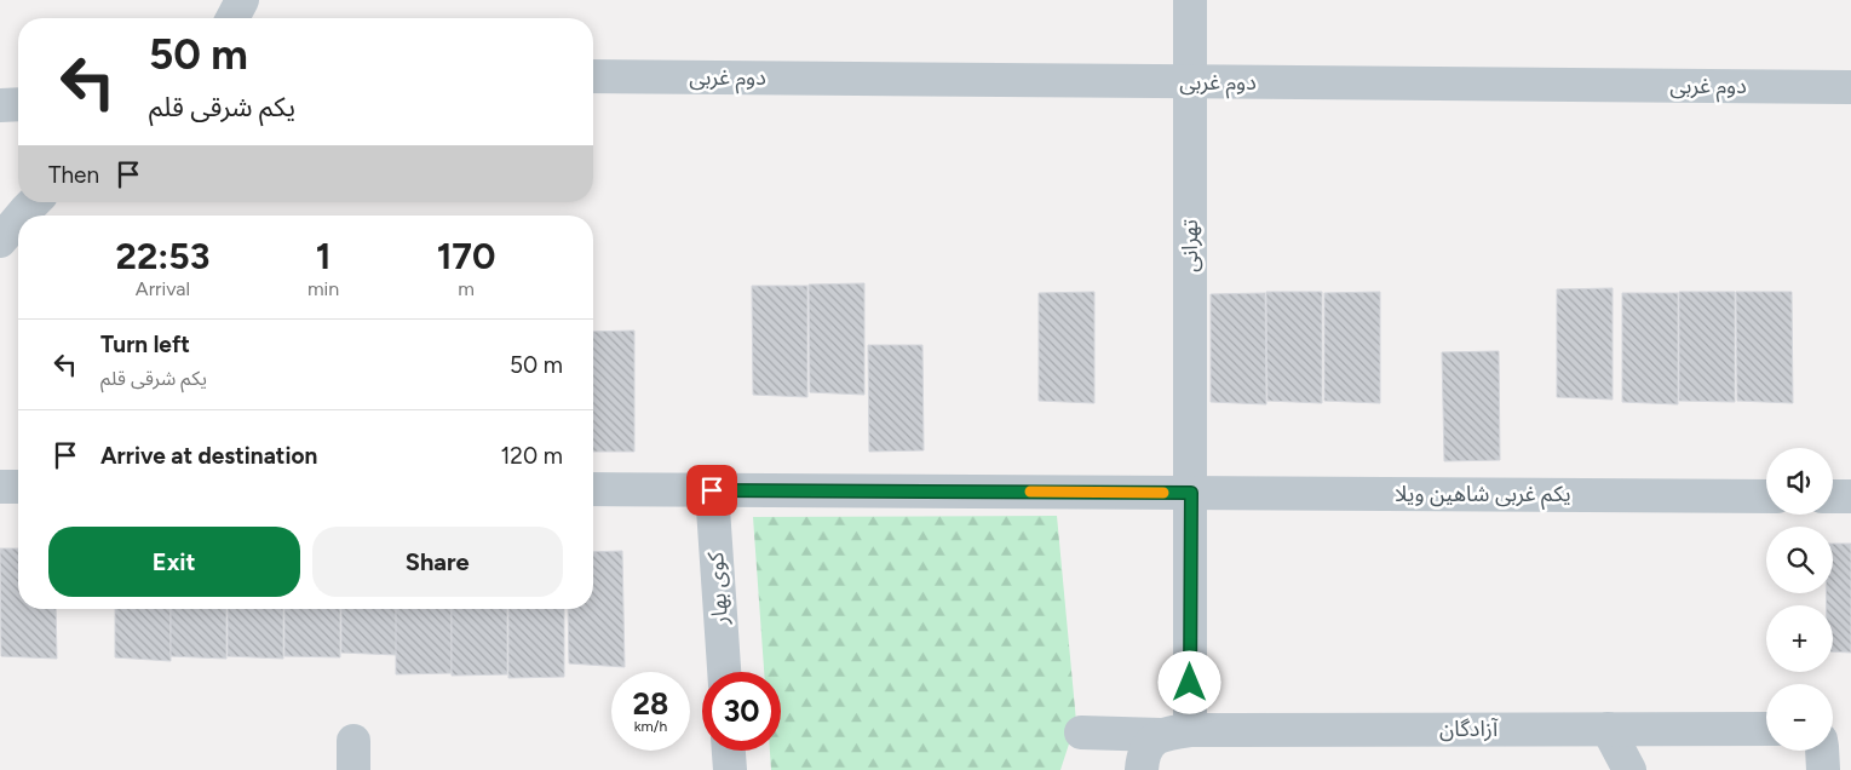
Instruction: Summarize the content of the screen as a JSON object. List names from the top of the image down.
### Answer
{
  "streets": {
    "street": [
      "دوم غربی",
      "تهرانی",
      "یکم غربی شاهین ویلا",
      "کوی بهار",
      "آزادگان"
    ]
  },
  "crossings": [
    ["دوم غربی", "تهرانی"],
    ["تهرانی", "یکم غربی شاهین ویلا"],
    ["تهرانی", "آزادگان"],
    ["یکم غربی شاهین ویلا", "کوی بهار"]
  ],
  "page": {
    "turn": ["50 m", "یکم شرقی قلم"],
    "then": "Then",
    "eta": [
      "22:53",
      "Arrival",
      "1",
      "min",
      "170",
      "m"
    ],
    "list": [
      {
        "name": "Turn left",
        "note": "یکم شرقی قلم",
        "value": "50 m"
      },
      {
        "name": "Arrive at destination",
        "value": "120 m"
      }
    ],
    "map_buttons": ["+", "−"],
    "buttons": ["Exit", "Share"],
    "speed": "28 km/h",
    "limit": "30"
  }
}
